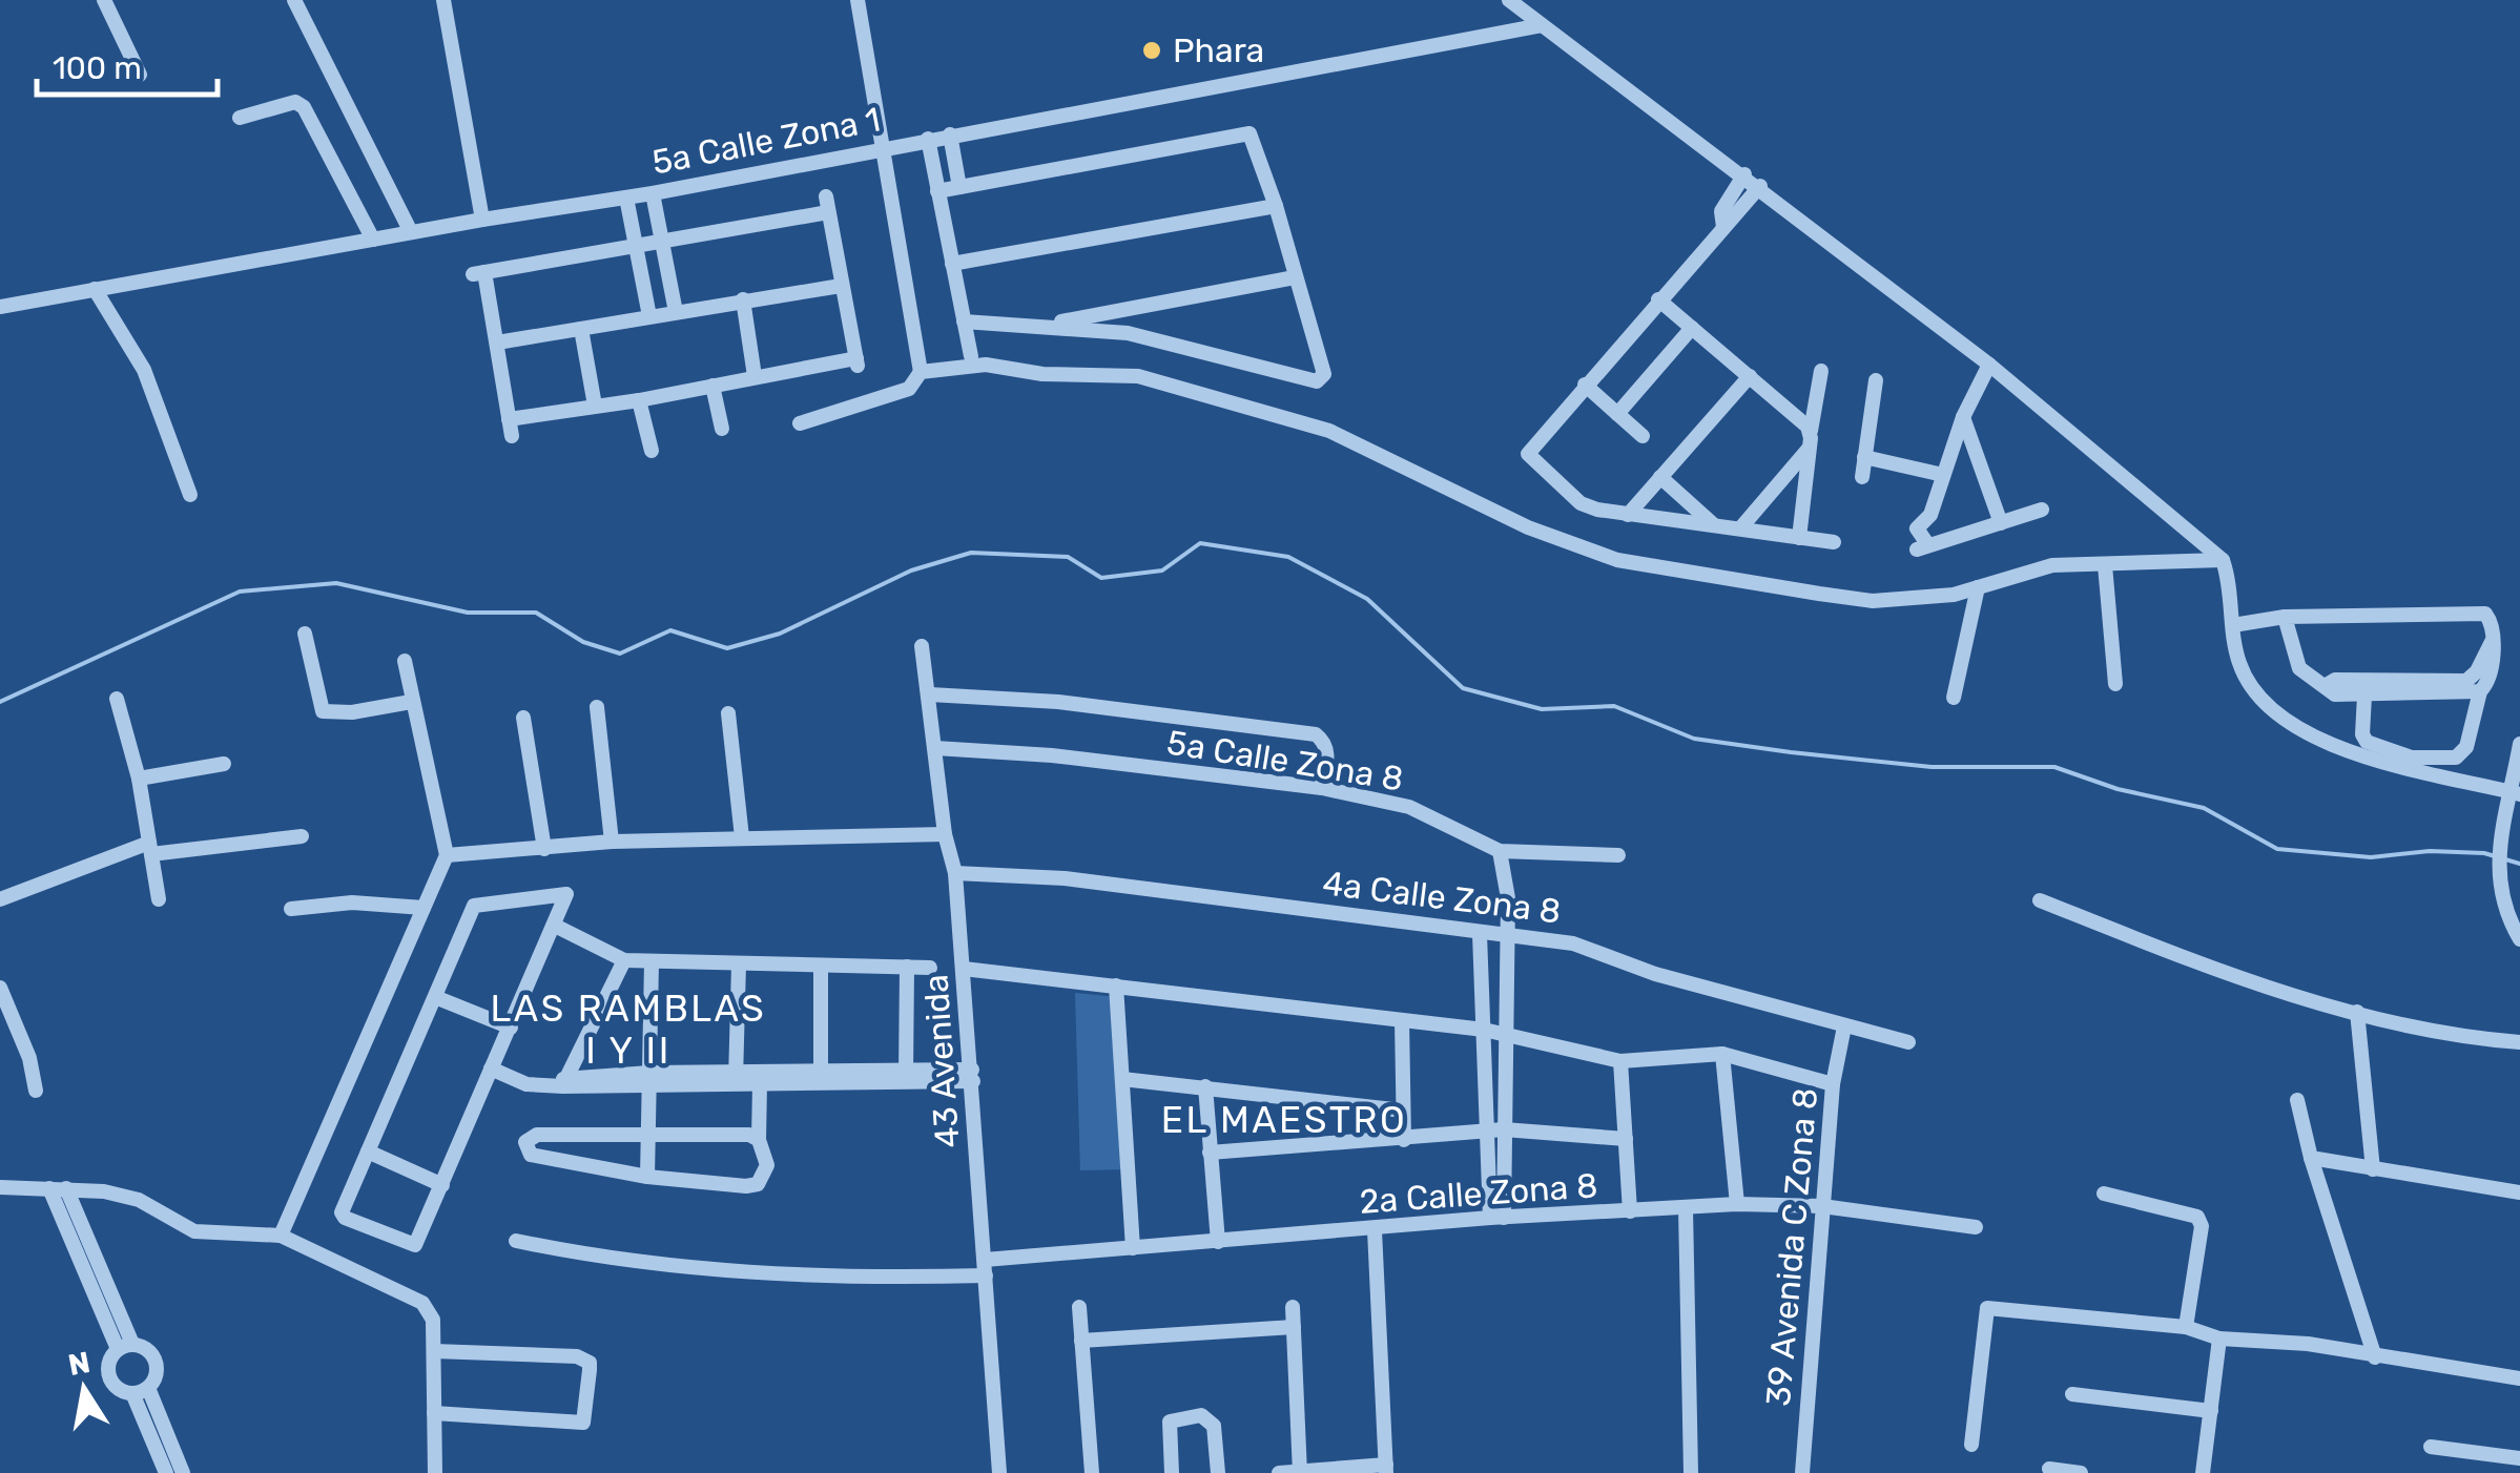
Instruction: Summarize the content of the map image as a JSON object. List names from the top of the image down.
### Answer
{
  "streets": {
    "street": [
      "5a Calle Zona 1",
      "5a Calle Zona 8",
      "4a Calle Zona 8",
      "43 Avenida",
      "2a Calle Zona 8",
      "39 Avenida C Zona 8"
    ]
  },
  "crossings": [
    ["5a Calle Zona 8", "43 Avenida"],
    ["4a Calle Zona 8", "43 Avenida"],
    ["4a Calle Zona 8", "39 Avenida C Zona 8"],
    ["43 Avenida", "2a Calle Zona 8"],
    ["2a Calle Zona 8", "39 Avenida C Zona 8"]
  ],
  "districts": ["LAS RAMBLAS I Y II", "EL MAESTRO"],
  "places": ["Phara"],
  "scale_bar": "100 m",
  "north": "top"
}
